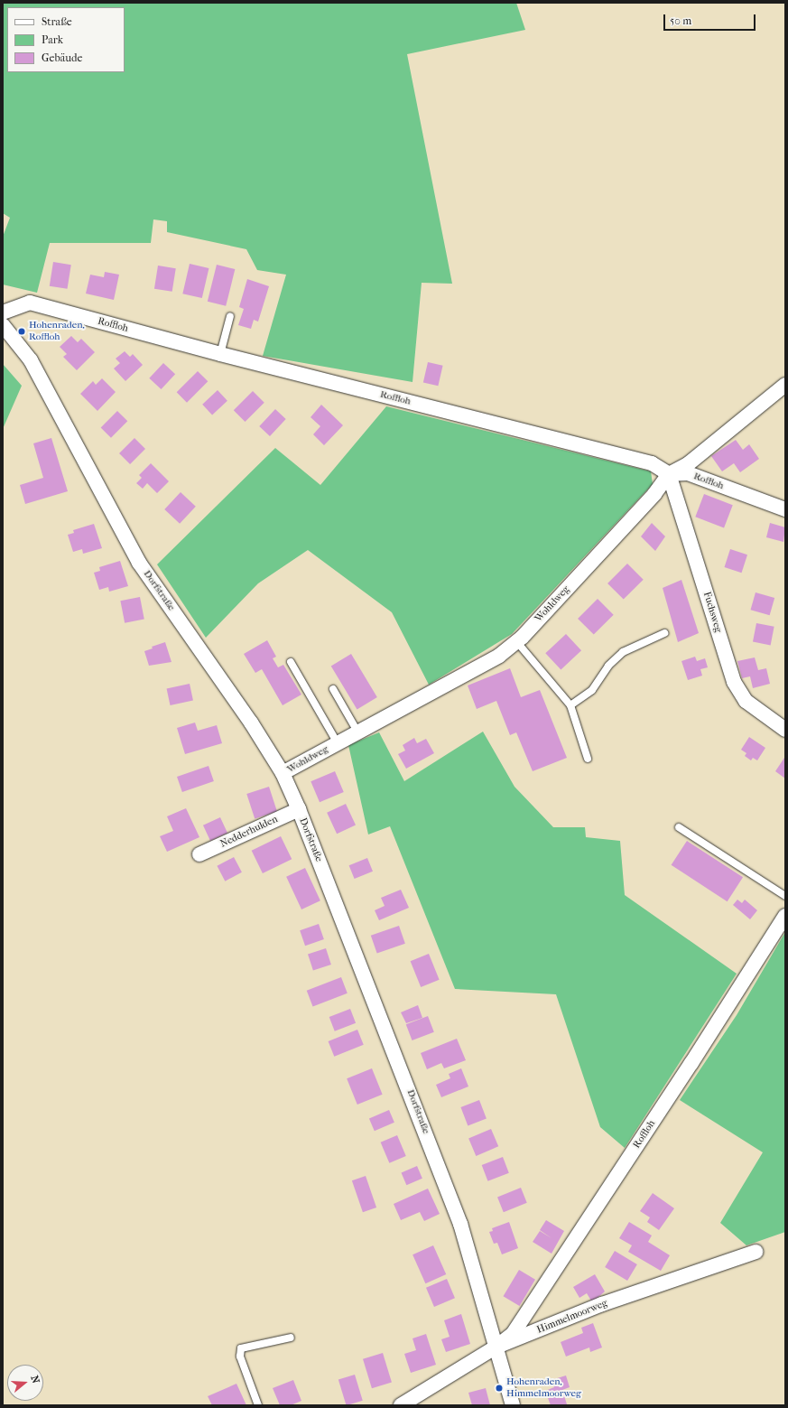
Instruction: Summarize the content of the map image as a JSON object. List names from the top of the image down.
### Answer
{
  "streets": {
    "street": [
      "Roffloh",
      "Dorfstraße",
      "Wohldweg",
      "Fuchsweg",
      "Nedderhulden",
      "Himmelmoorweg"
    ]
  },
  "crossings": [
    ["Roffloh", "Dorfstraße"],
    ["Roffloh", "Wohldweg"],
    ["Roffloh", "Fuchsweg"],
    ["Roffloh", "Himmelmoorweg"],
    ["Dorfstraße", "Wohldweg"],
    ["Dorfstraße", "Nedderhulden"],
    ["Dorfstraße", "Himmelmoorweg"],
    ["Wohldweg", "Fuchsweg"]
  ],
  "places": ["Hohenraden, Roffloh", "Hohenraden, Himmelmoorweg"],
  "legend": ["Straße", "Park", "Gebäude"],
  "scale_bar": "50 m",
  "north": "right"
}
